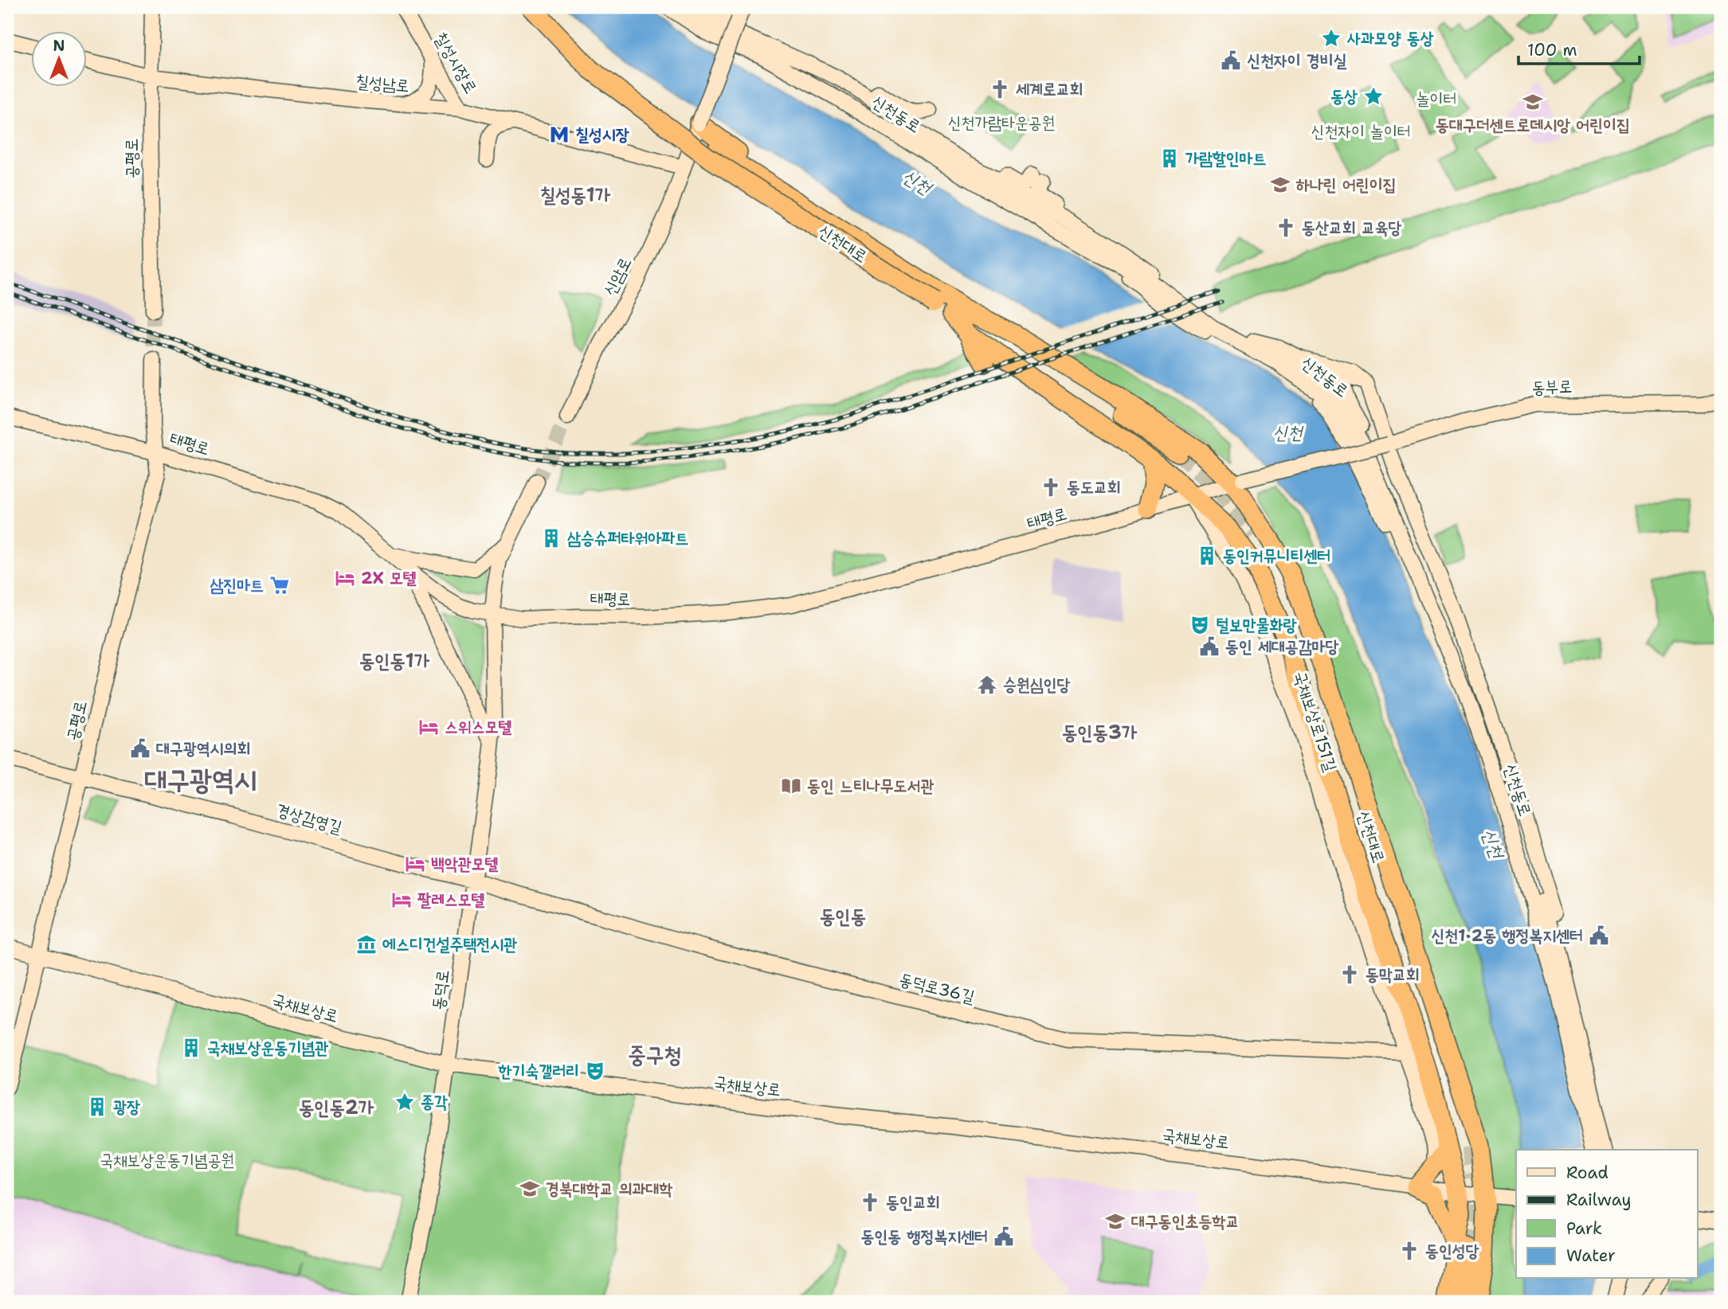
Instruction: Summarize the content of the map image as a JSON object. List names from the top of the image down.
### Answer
{
  "streets": {
    "highway": ["신천대로"],
    "main road": [
      "칠성시장로",
      "칠성남로",
      "신천동로",
      "공평로",
      "신암로",
      "동부로",
      "태평로",
      "국채보상로151길",
      "경상감영길",
      "동덕로36길",
      "동덕로",
      "국채보상로"
    ]
  },
  "crossings": [
    ["칠성시장로", "칠성남로"],
    ["칠성남로", "공평로"],
    ["칠성남로", "신암로"],
    ["신천동로", "동부로"],
    ["공평로", "태평로"],
    ["공평로", "경상감영길"],
    ["공평로", "국채보상로"],
    ["동부로", "태평로"],
    ["태평로", "국채보상로151길"],
    ["태평로", "동덕로"],
    ["국채보상로151길", "동덕로36길"],
    ["경상감영길", "동덕로36길"],
    ["경상감영길", "동덕로"],
    ["동덕로36길", "동덕로"],
    ["동덕로", "국채보상로"]
  ],
  "districts": [
    "칠성동1가",
    "동인동1가",
    "동인동3가",
    "대구광역시",
    "동인동",
    "중구청",
    "동인동2가"
  ],
  "water": ["신천"],
  "parks": [
    "놀이터",
    "신천가람타운공원",
    "신천자이 놀이터",
    "국채보상운동기념공원"
  ],
  "places": {
    "place": ["사과모양 동상", "동상", "종각"],
    "public building": [
      "신천자이 경비실",
      "동인 세대공감마당",
      "대구광역시의회",
      "신천1·2동 행정복지센터",
      "동인동 행정복지센터"
    ],
    "church": [
      "세계로교회",
      "동산교회 교육당",
      "동도교회",
      "동막교회",
      "동인교회",
      "동인성당"
    ],
    "school or university": [
      "동대구더센트로데시앙 어린이집",
      "하나린 어린이집",
      "경북대학교 의과대학",
      "대구동인초등학교"
    ],
    "metro station": ["칠성시장"],
    "building": [
      "가람할인마트",
      "삼승슈퍼타워아파트",
      "동인커뮤니티센터",
      "국채보상운동기념관",
      "광장"
    ],
    "hotel": [
      "2X 모텔",
      "스위스모텔",
      "백악관모텔",
      "팔레스모텔"
    ],
    "supermarket": ["삼진마트"],
    "theatre": ["털보만물화랑", "한기숙갤러리"],
    "temple": ["승원심인당"],
    "library": ["동인 느티나무도서관"],
    "museum": ["에스디건설주택전시관"]
  },
  "legend": [
    "Road",
    "Railway",
    "Park",
    "Water"
  ],
  "scale_bar": "100 m",
  "north": "top"
}
